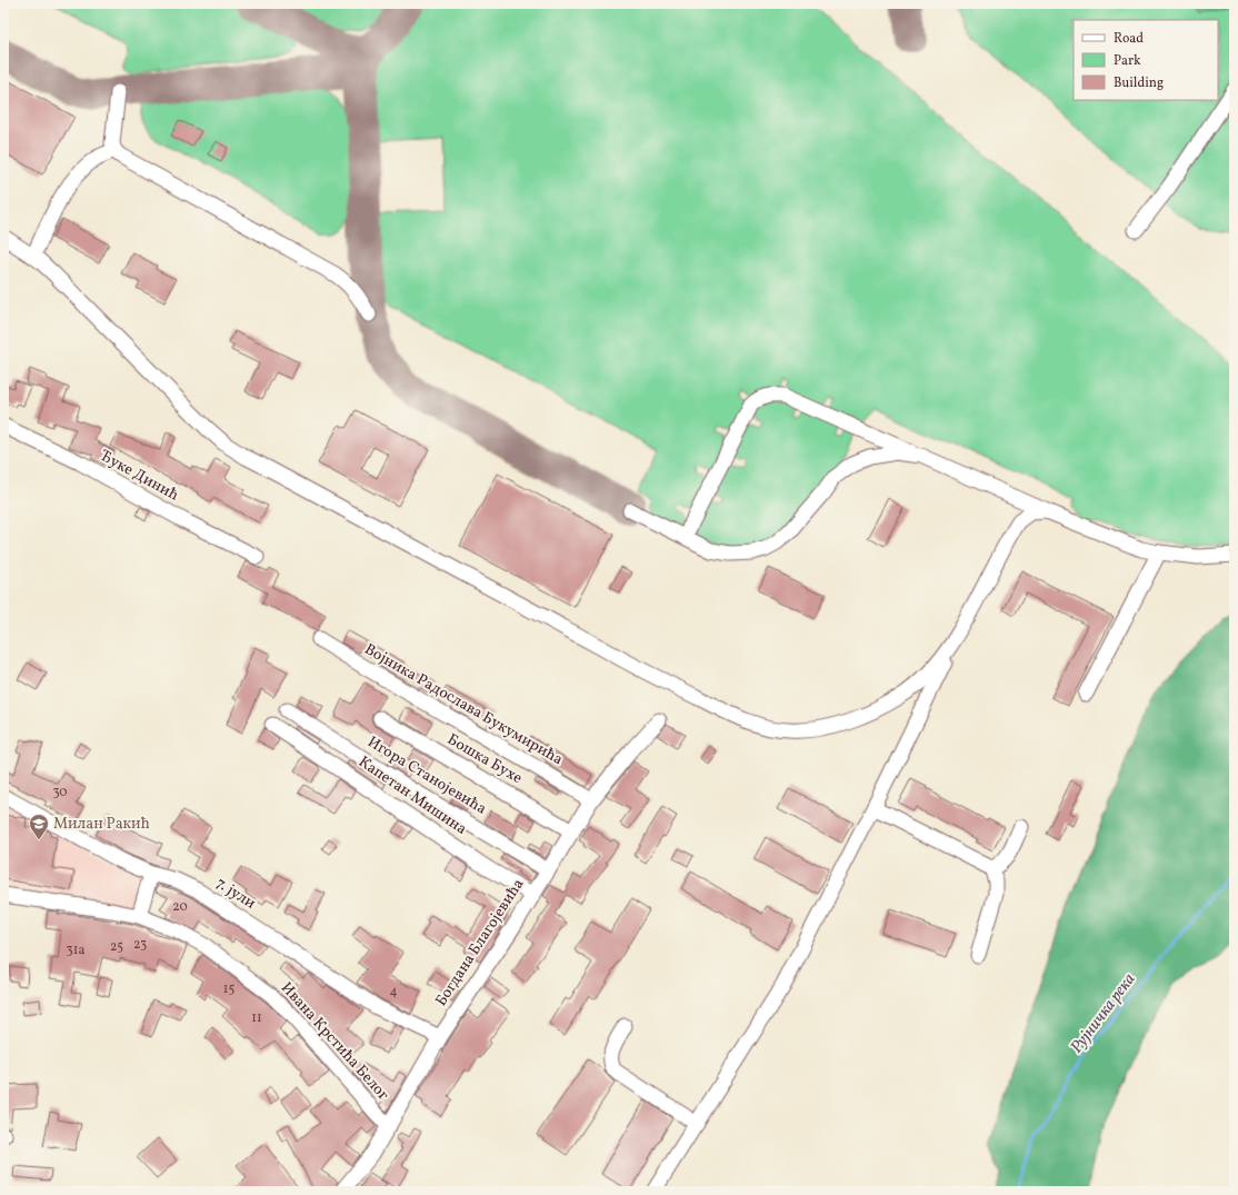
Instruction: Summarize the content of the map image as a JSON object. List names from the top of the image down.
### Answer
{
  "streets": {
    "street": [
      "Ђуке Динић",
      "Војника Радослава Букумирића",
      "Бошка Бухе",
      "Игора Станојевића",
      "Капетан Мишина",
      "7. јули",
      "Богдана Благојевића",
      "Ивана Крстића Белог"
    ]
  },
  "crossings": [
    ["Војника Радослава Букумирића", "Богдана Благојевића"],
    ["Бошка Бухе", "Богдана Благојевића"],
    ["Игора Станојевића", "Богдана Благојевића"],
    ["Капетан Мишина", "Богдана Благојевића"],
    ["7. јули", "Богдана Благојевића"],
    ["Богдана Благојевића", "Ивана Крстића Белог"]
  ],
  "water": ["Рујничка река"],
  "places": {
    "school or university": ["Милан Ракић"]
  },
  "house_numbers": [
    "30",
    "20",
    "23",
    "25",
    "31a",
    "15",
    "4",
    "11"
  ],
  "legend": ["Road", "Park", "Building"]
}
